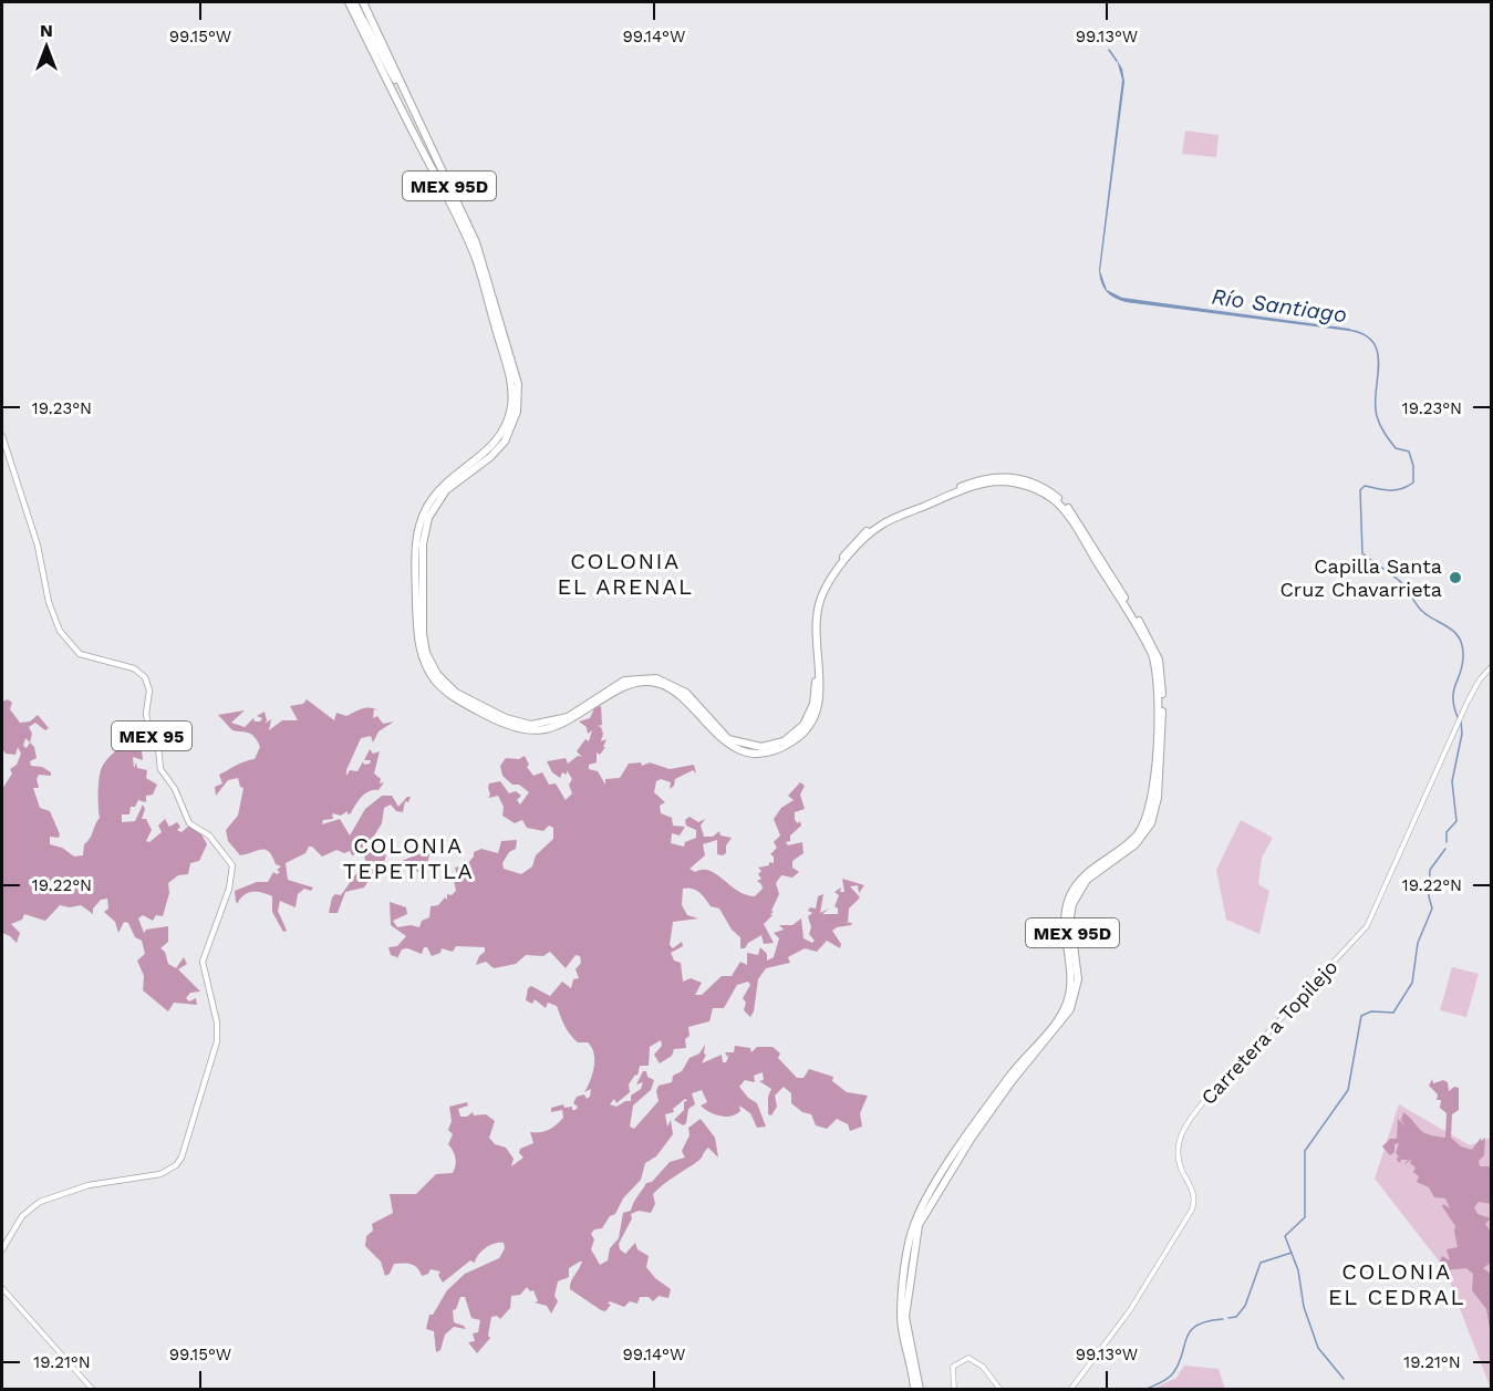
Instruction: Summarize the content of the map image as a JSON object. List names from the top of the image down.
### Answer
{
  "streets": {
    "highway": ["MEX 95D"],
    "main road": ["MEX 95", "Carretera a Topilejo"]
  },
  "districts": ["COLONIA EL ARENAL", "COLONIA TEPETITLA", "COLONIA EL CEDRAL"],
  "water": ["Río Santiago"],
  "places": ["Capilla Santa Cruz Chavarrieta"],
  "north": "top",
  "coordinates": [
    "99.15°W",
    "99.14°W",
    "99.13°W",
    "19.23°N",
    "19.22°N",
    "19.21°N"
  ]
}
